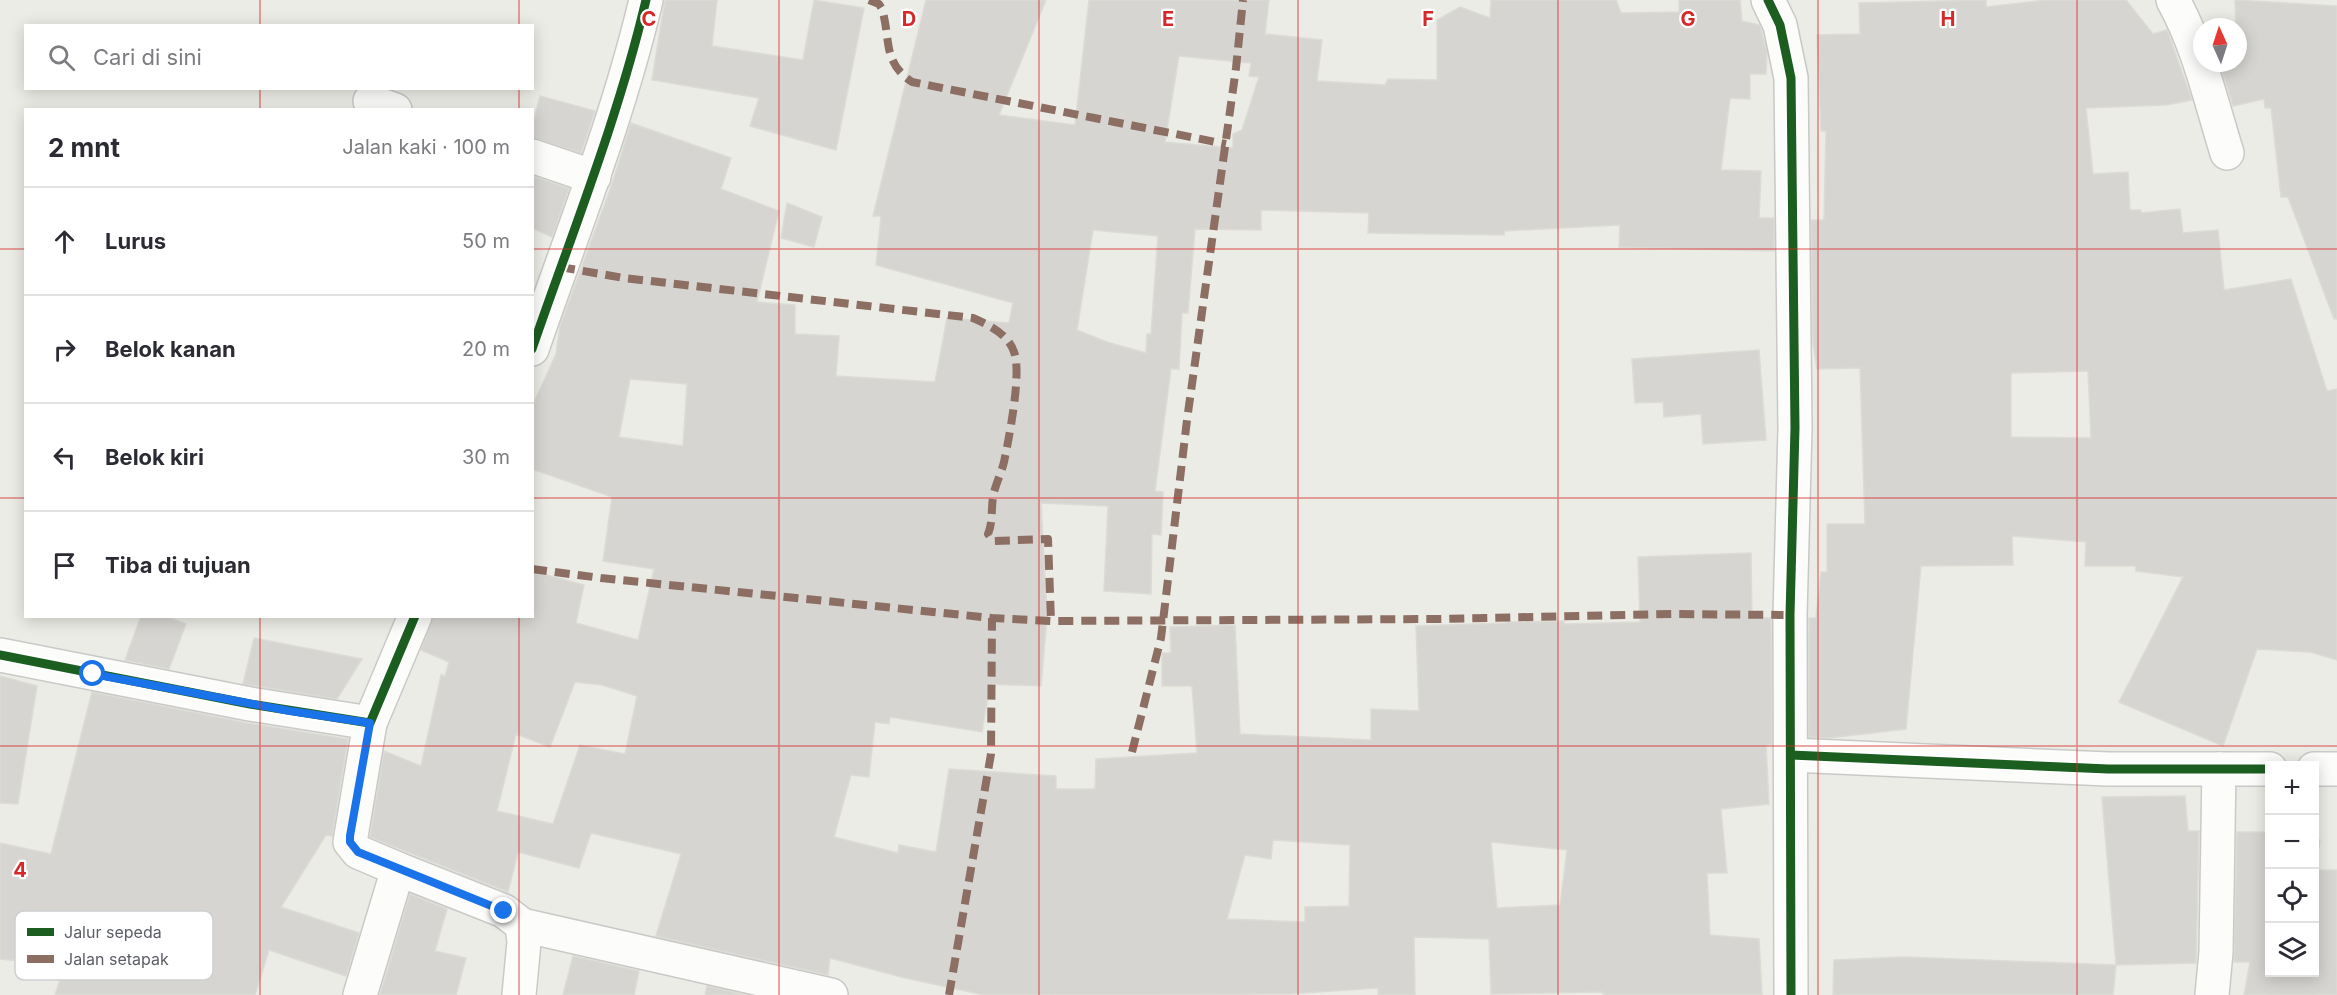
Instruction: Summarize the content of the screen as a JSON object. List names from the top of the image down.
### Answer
{
  "legend": ["Jalur sepeda", "Jalan setapak"],
  "north": "top",
  "page": {
    "search": "Cari di sini",
    "heading": ["2 mnt", "Jalan kaki · 100 m"],
    "list": [
      ["Lurus", "50 m"],
      ["Belok kanan", "20 m"],
      ["Belok kiri", "30 m"],
      "Tiba di tujuan"
    ],
    "map_buttons": ["+", "−"]
  },
  "grid": {
    "columns": [
      "C",
      "D",
      "E",
      "F",
      "G",
      "H"
    ],
    "rows": ["4"]
  }
}
